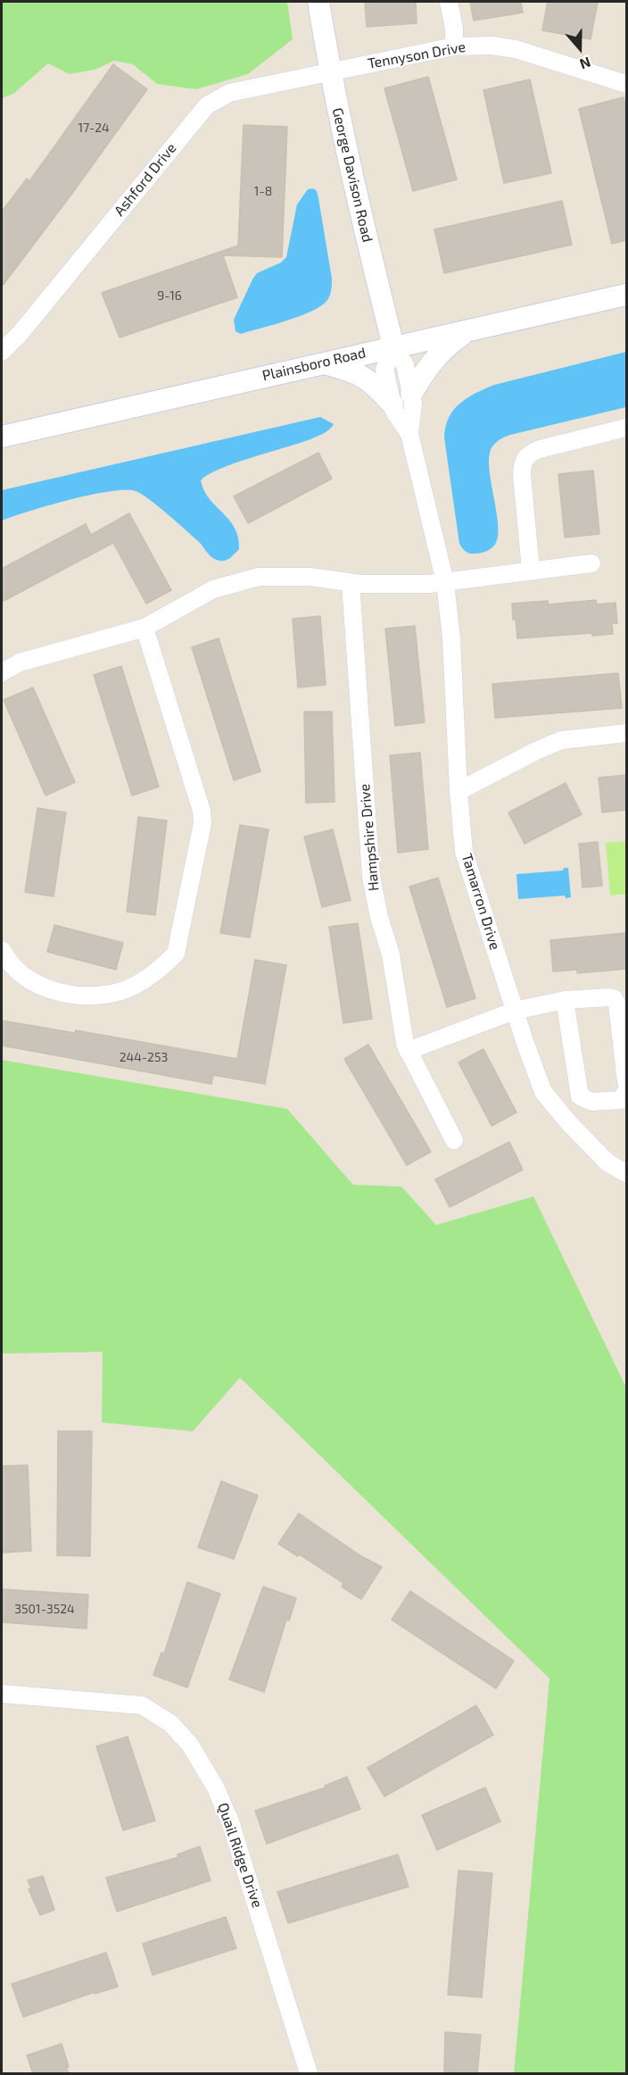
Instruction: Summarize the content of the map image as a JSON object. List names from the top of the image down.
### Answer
{
  "streets": {
    "street": [
      "Tennyson Drive",
      "George Davison Road",
      "Ashford Drive",
      "Plainsboro Road",
      "Hampshire Drive",
      "Tamarron Drive",
      "Quail Ridge Drive"
    ]
  },
  "crossings": [
    ["Tennyson Drive", "George Davison Road"],
    ["Tennyson Drive", "Ashford Drive"],
    ["George Davison Road", "Ashford Drive"],
    ["George Davison Road", "Plainsboro Road"],
    ["George Davison Road", "Tamarron Drive"],
    ["Plainsboro Road", "Tamarron Drive"]
  ],
  "house_numbers": [
    "17-24",
    "1-8",
    "9-16",
    "244-253",
    "3501-3524"
  ],
  "north": "bottom"
}
